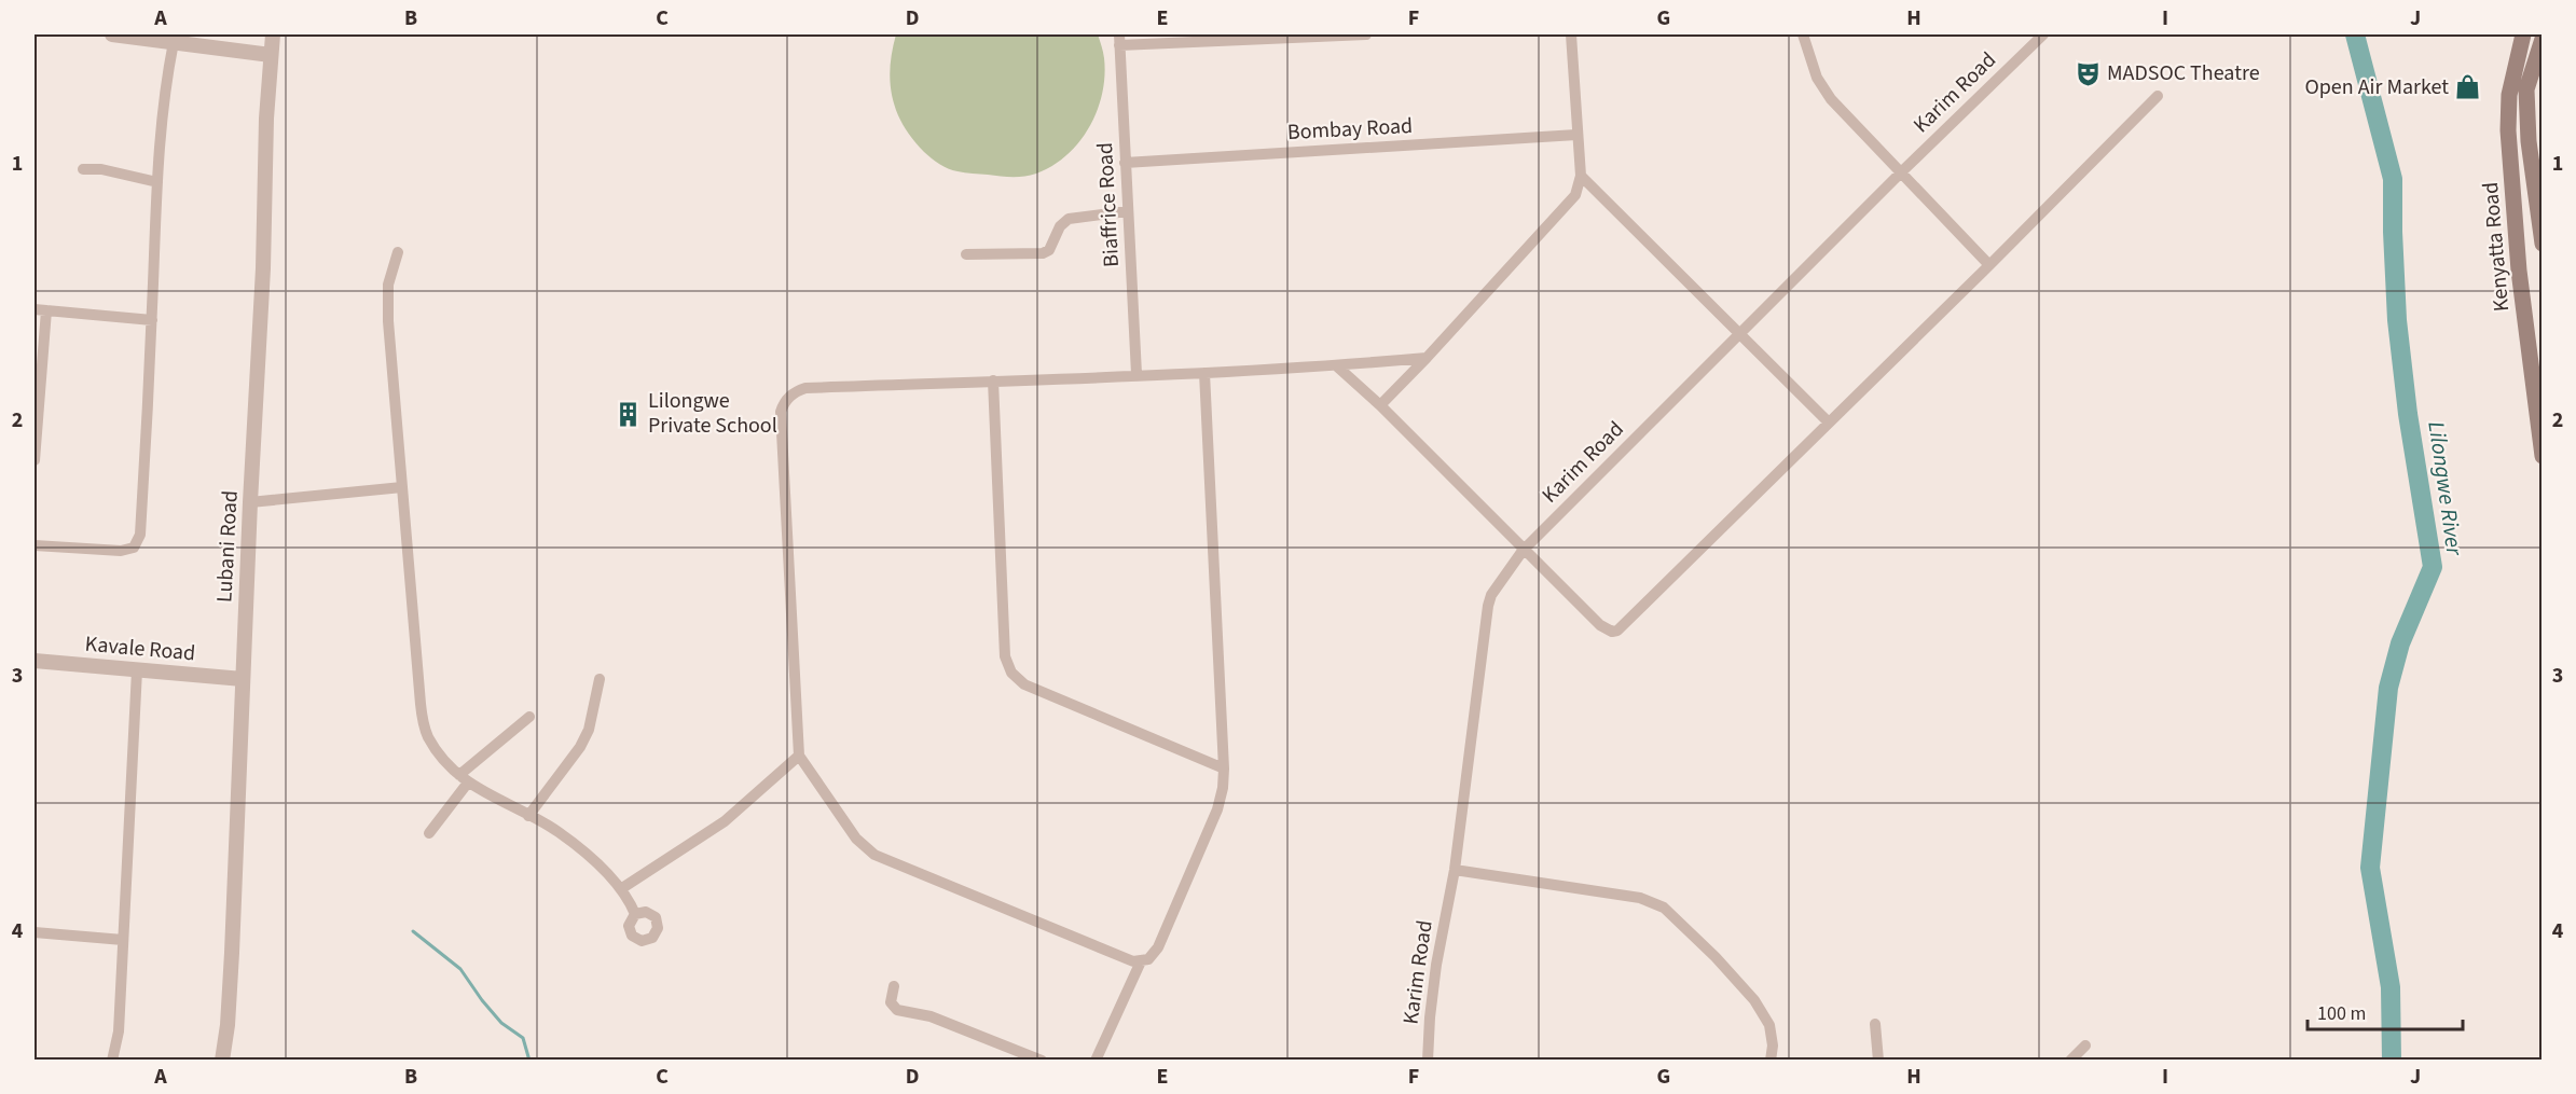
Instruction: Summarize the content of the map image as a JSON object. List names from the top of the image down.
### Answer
{
  "streets": {
    "main road": ["Kenyatta Road"],
    "street": [
      "Karim Road",
      "Bombay Road",
      "Biaffrice Road",
      "Lubani Road",
      "Kavale Road"
    ]
  },
  "crossings": [
    ["Bombay Road", "Biaffrice Road"],
    ["Lubani Road", "Kavale Road"]
  ],
  "water": ["Lilongwe River"],
  "places": {
    "theatre": ["MADSOC Theatre"],
    "shop": ["Open Air Market"],
    "building": ["Lilongwe Private School"]
  },
  "scale_bar": "100 m",
  "grid": {
    "columns": [
      "A",
      "B",
      "C",
      "D",
      "E",
      "F",
      "G",
      "H",
      "I",
      "J"
    ],
    "rows": [
      "1",
      "2",
      "3",
      "4"
    ]
  }
}
